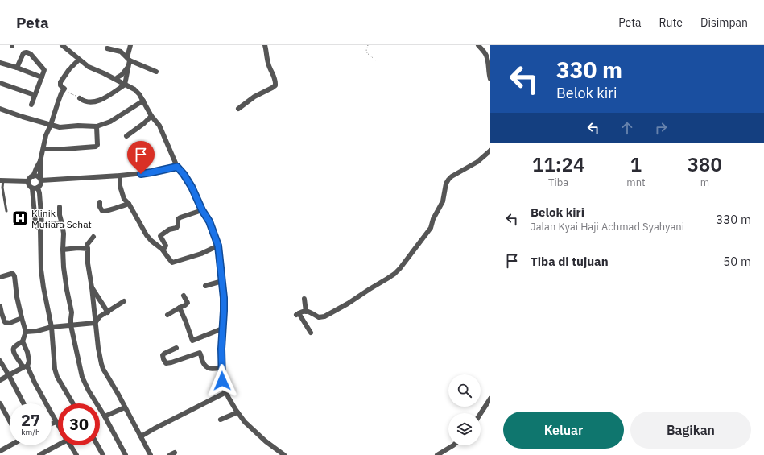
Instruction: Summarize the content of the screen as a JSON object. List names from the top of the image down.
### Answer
{
  "places": {
    "hospital": ["Klinik Mutiara Sehat"]
  },
  "page": {
    "header": "Peta",
    "nav": ["Peta", "Rute", "Disimpan"],
    "turn": ["330 m", "Belok kiri"],
    "eta": [
      "11:24",
      "Tiba",
      "1",
      "mnt",
      "380",
      "m"
    ],
    "list": [
      {
        "name": "Belok kiri",
        "note": "Jalan Kyai Haji Achmad Syahyani",
        "value": "330 m"
      },
      {
        "name": "Tiba di tujuan",
        "value": "50 m"
      }
    ],
    "speed": "27 km/h",
    "limit": "30",
    "buttons": ["Keluar", "Bagikan"]
  }
}
